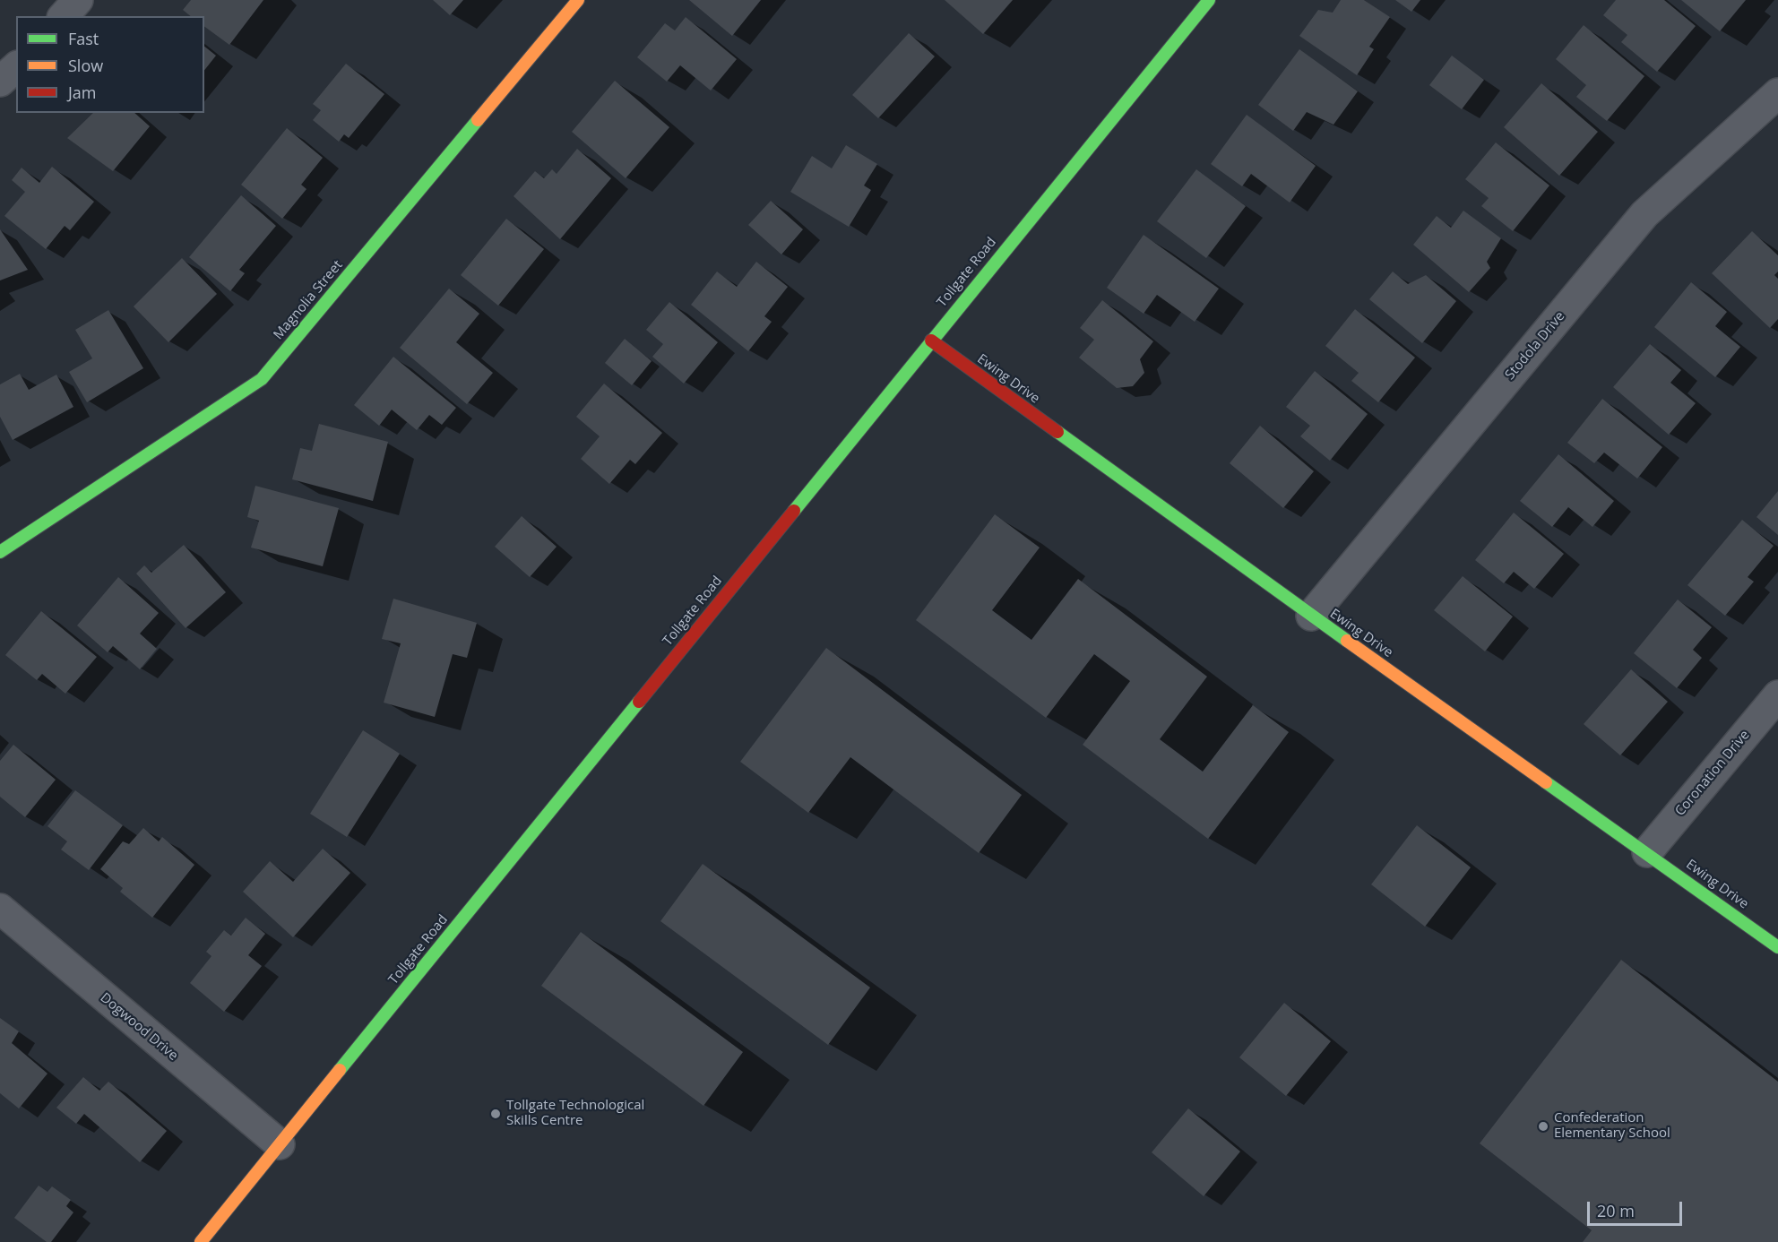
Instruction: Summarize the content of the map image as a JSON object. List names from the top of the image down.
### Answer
{
  "streets": {
    "street": [
      "Tollgate Road",
      "Magnolia Street",
      "Stodola Drive",
      "Ewing Drive",
      "Coronation Drive",
      "Dogwood Drive"
    ]
  },
  "crossings": [
    ["Tollgate Road", "Ewing Drive"],
    ["Tollgate Road", "Dogwood Drive"],
    ["Stodola Drive", "Ewing Drive"],
    ["Ewing Drive", "Coronation Drive"]
  ],
  "places": ["Tollgate Technological Skills Centre", "Confederation Elementary School"],
  "legend": ["Fast", "Slow", "Jam"],
  "scale_bar": "20 m"
}
